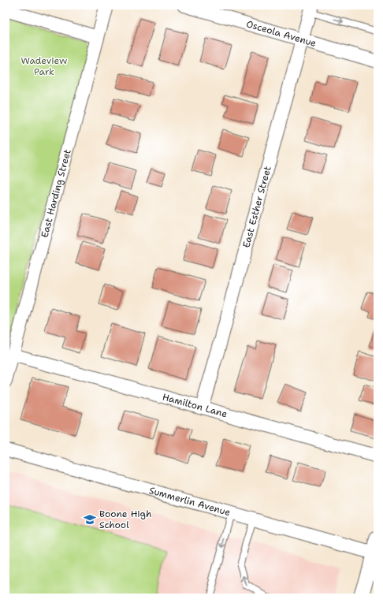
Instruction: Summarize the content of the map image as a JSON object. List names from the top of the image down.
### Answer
{
  "streets": {
    "street": [
      "Osceola Avenue",
      "East Harding Street",
      "East Esther Street",
      "Hamilton Lane",
      "Summerlin Avenue"
    ]
  },
  "crossings": [
    ["Osceola Avenue", "East Esther Street"],
    ["East Harding Street", "Hamilton Lane"],
    ["East Esther Street", "Hamilton Lane"]
  ],
  "parks": ["Wadeview Park"],
  "places": {
    "school or university": ["Boone High School"]
  }
}
